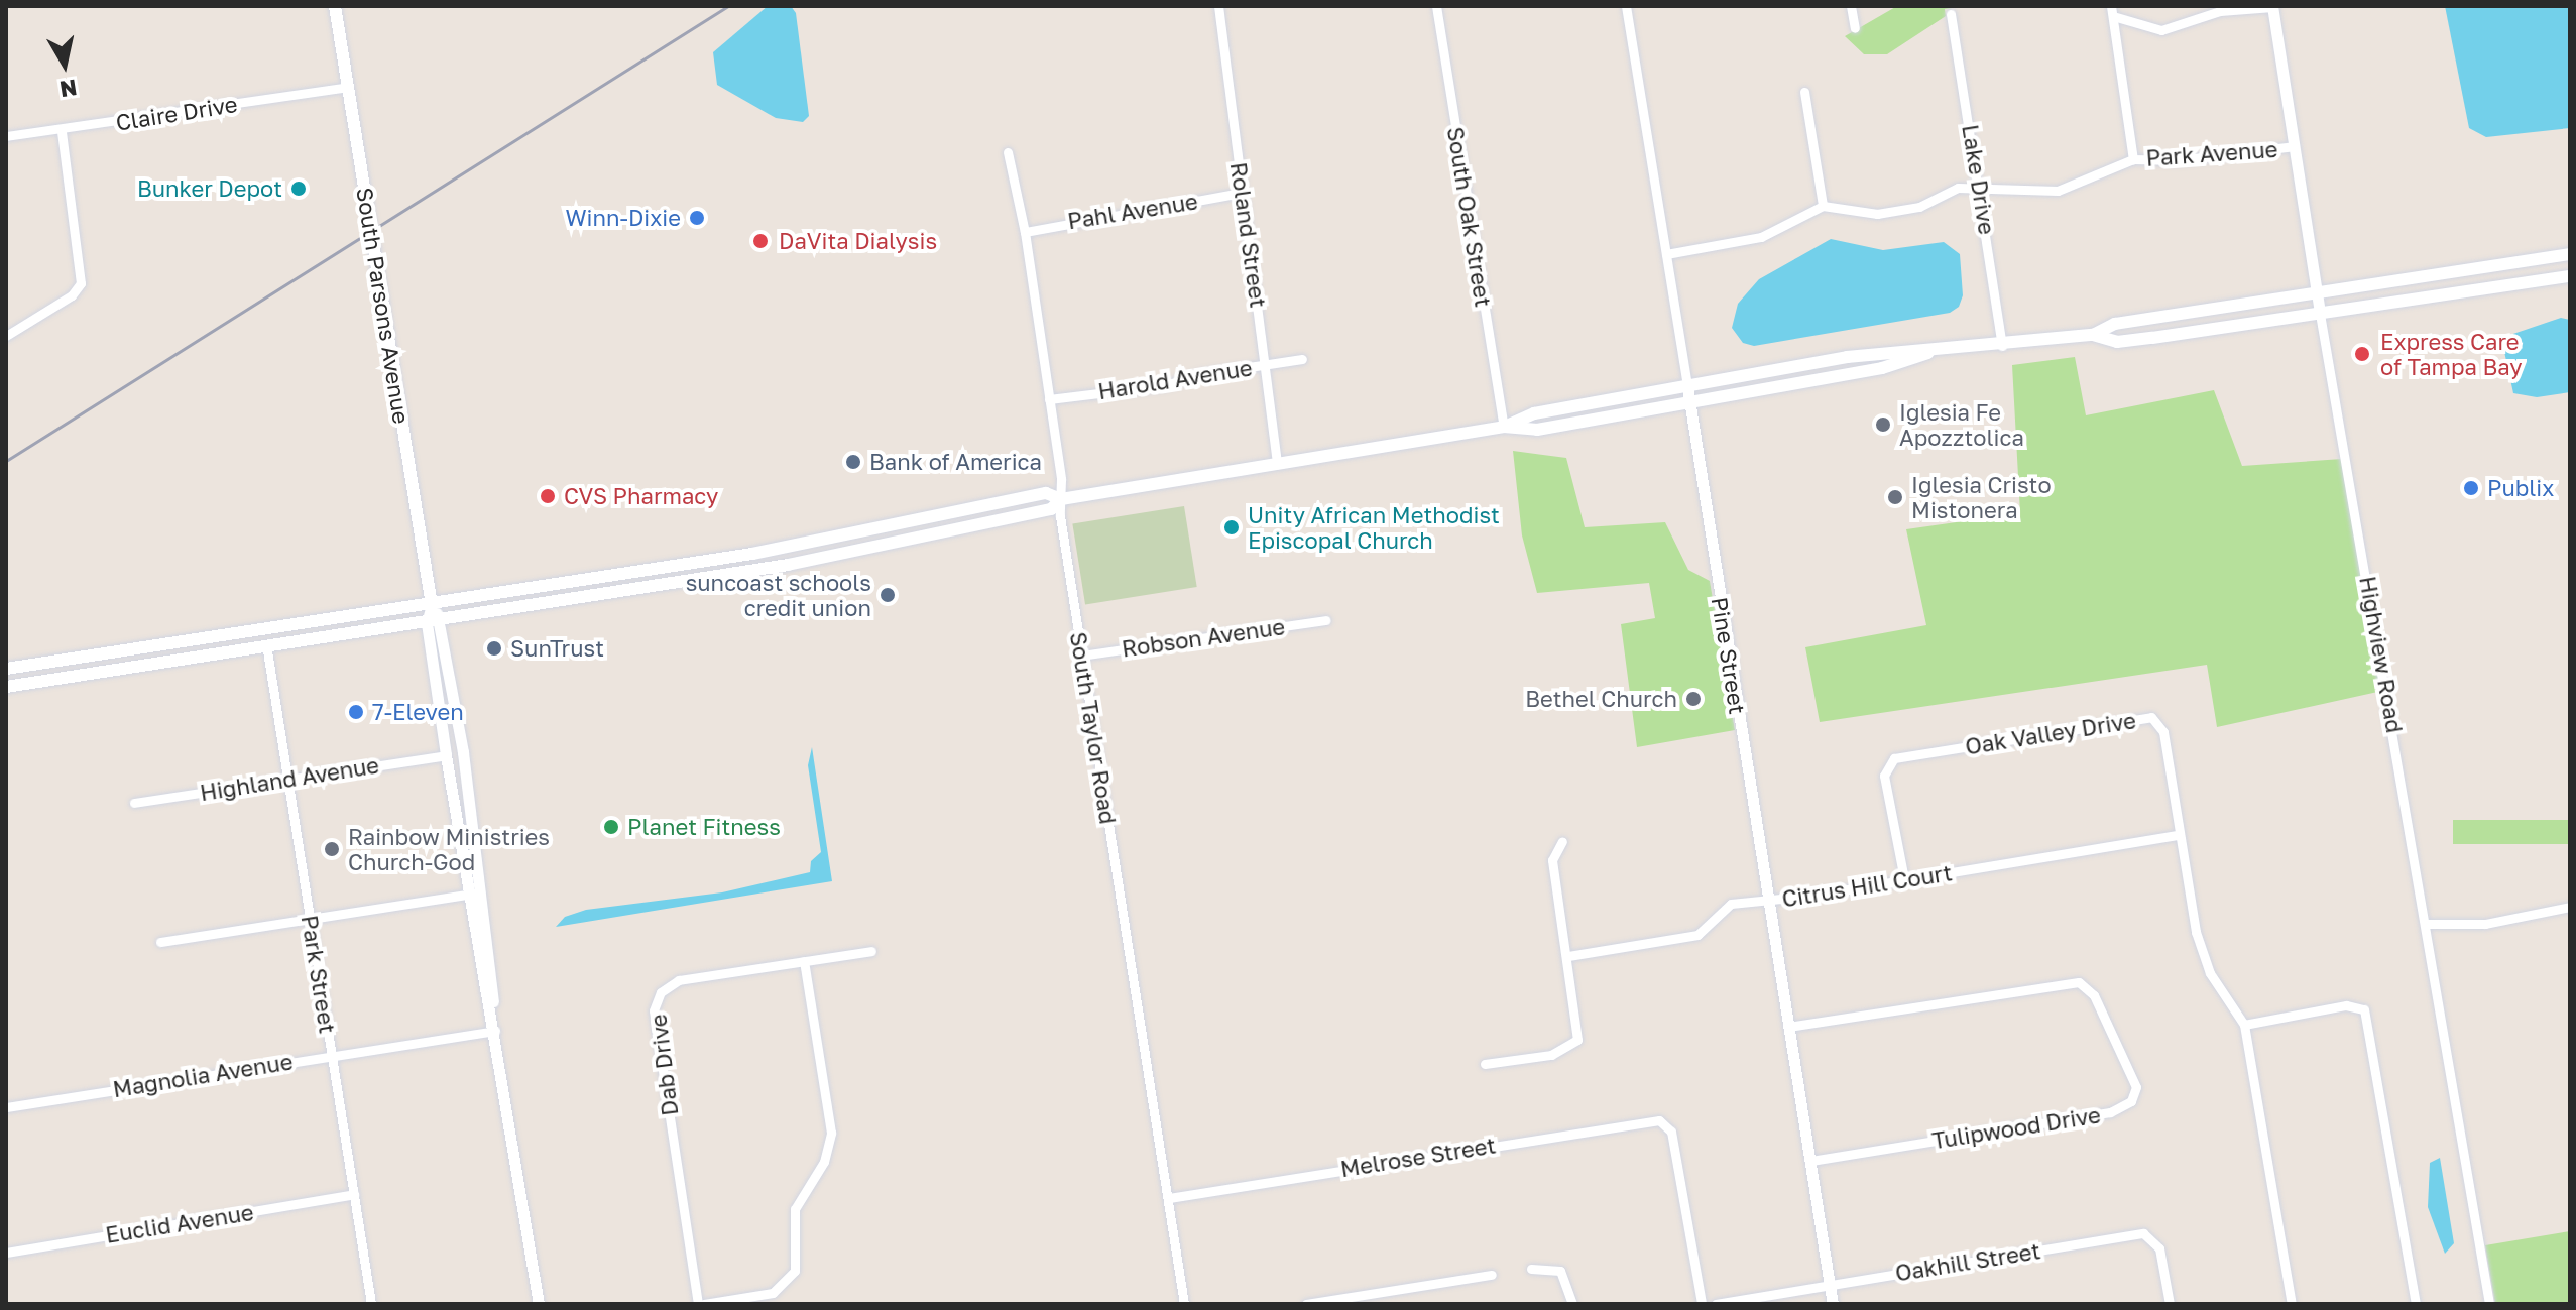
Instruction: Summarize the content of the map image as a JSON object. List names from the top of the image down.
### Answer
{
  "streets": {
    "main road": ["South Parsons Avenue"],
    "street": [
      "Claire Drive",
      "Park Avenue",
      "Lake Drive",
      "Pahl Avenue",
      "South Oak Street",
      "Roland Street",
      "Harold Avenue",
      "Robson Avenue",
      "Highview Road",
      "Pine Street",
      "South Taylor Road",
      "Oak Valley Drive",
      "Highland Avenue",
      "Citrus Hill Court",
      "Park Street",
      "Dab Drive",
      "Magnolia Avenue",
      "Tulipwood Drive",
      "Melrose Street",
      "Euclid Avenue",
      "Oakhill Street"
    ]
  },
  "crossings": [
    ["Claire Drive", "South Parsons Avenue"],
    ["Park Avenue", "Lake Drive"],
    ["Park Avenue", "Highview Road"],
    ["Pahl Avenue", "Roland Street"],
    ["Pahl Avenue", "South Taylor Road"],
    ["Roland Street", "Harold Avenue"],
    ["South Parsons Avenue", "Highland Avenue"],
    ["South Parsons Avenue", "Magnolia Avenue"],
    ["Harold Avenue", "South Taylor Road"],
    ["Robson Avenue", "South Taylor Road"],
    ["Pine Street", "Citrus Hill Court"],
    ["Pine Street", "Tulipwood Drive"],
    ["Pine Street", "Oakhill Street"],
    ["South Taylor Road", "Melrose Street"],
    ["Oak Valley Drive", "Citrus Hill Court"],
    ["Highland Avenue", "Park Street"],
    ["Park Street", "Magnolia Avenue"],
    ["Park Street", "Euclid Avenue"]
  ],
  "places": [
    "Bunker Depot",
    "Winn-Dixie",
    "DaVita Dialysis",
    "Express Care of Tampa Bay",
    "Iglesia Fe Apozztolica",
    "Bank of America",
    "Publix",
    "CVS Pharmacy",
    "Iglesia Cristo Mistonera",
    "Unity African Methodist Episcopal Church",
    "suncoast schools credit union",
    "SunTrust",
    "Bethel Church",
    "7-Eleven",
    "Planet Fitness",
    "Rainbow Ministries Church-God"
  ],
  "north": "bottom"
}
